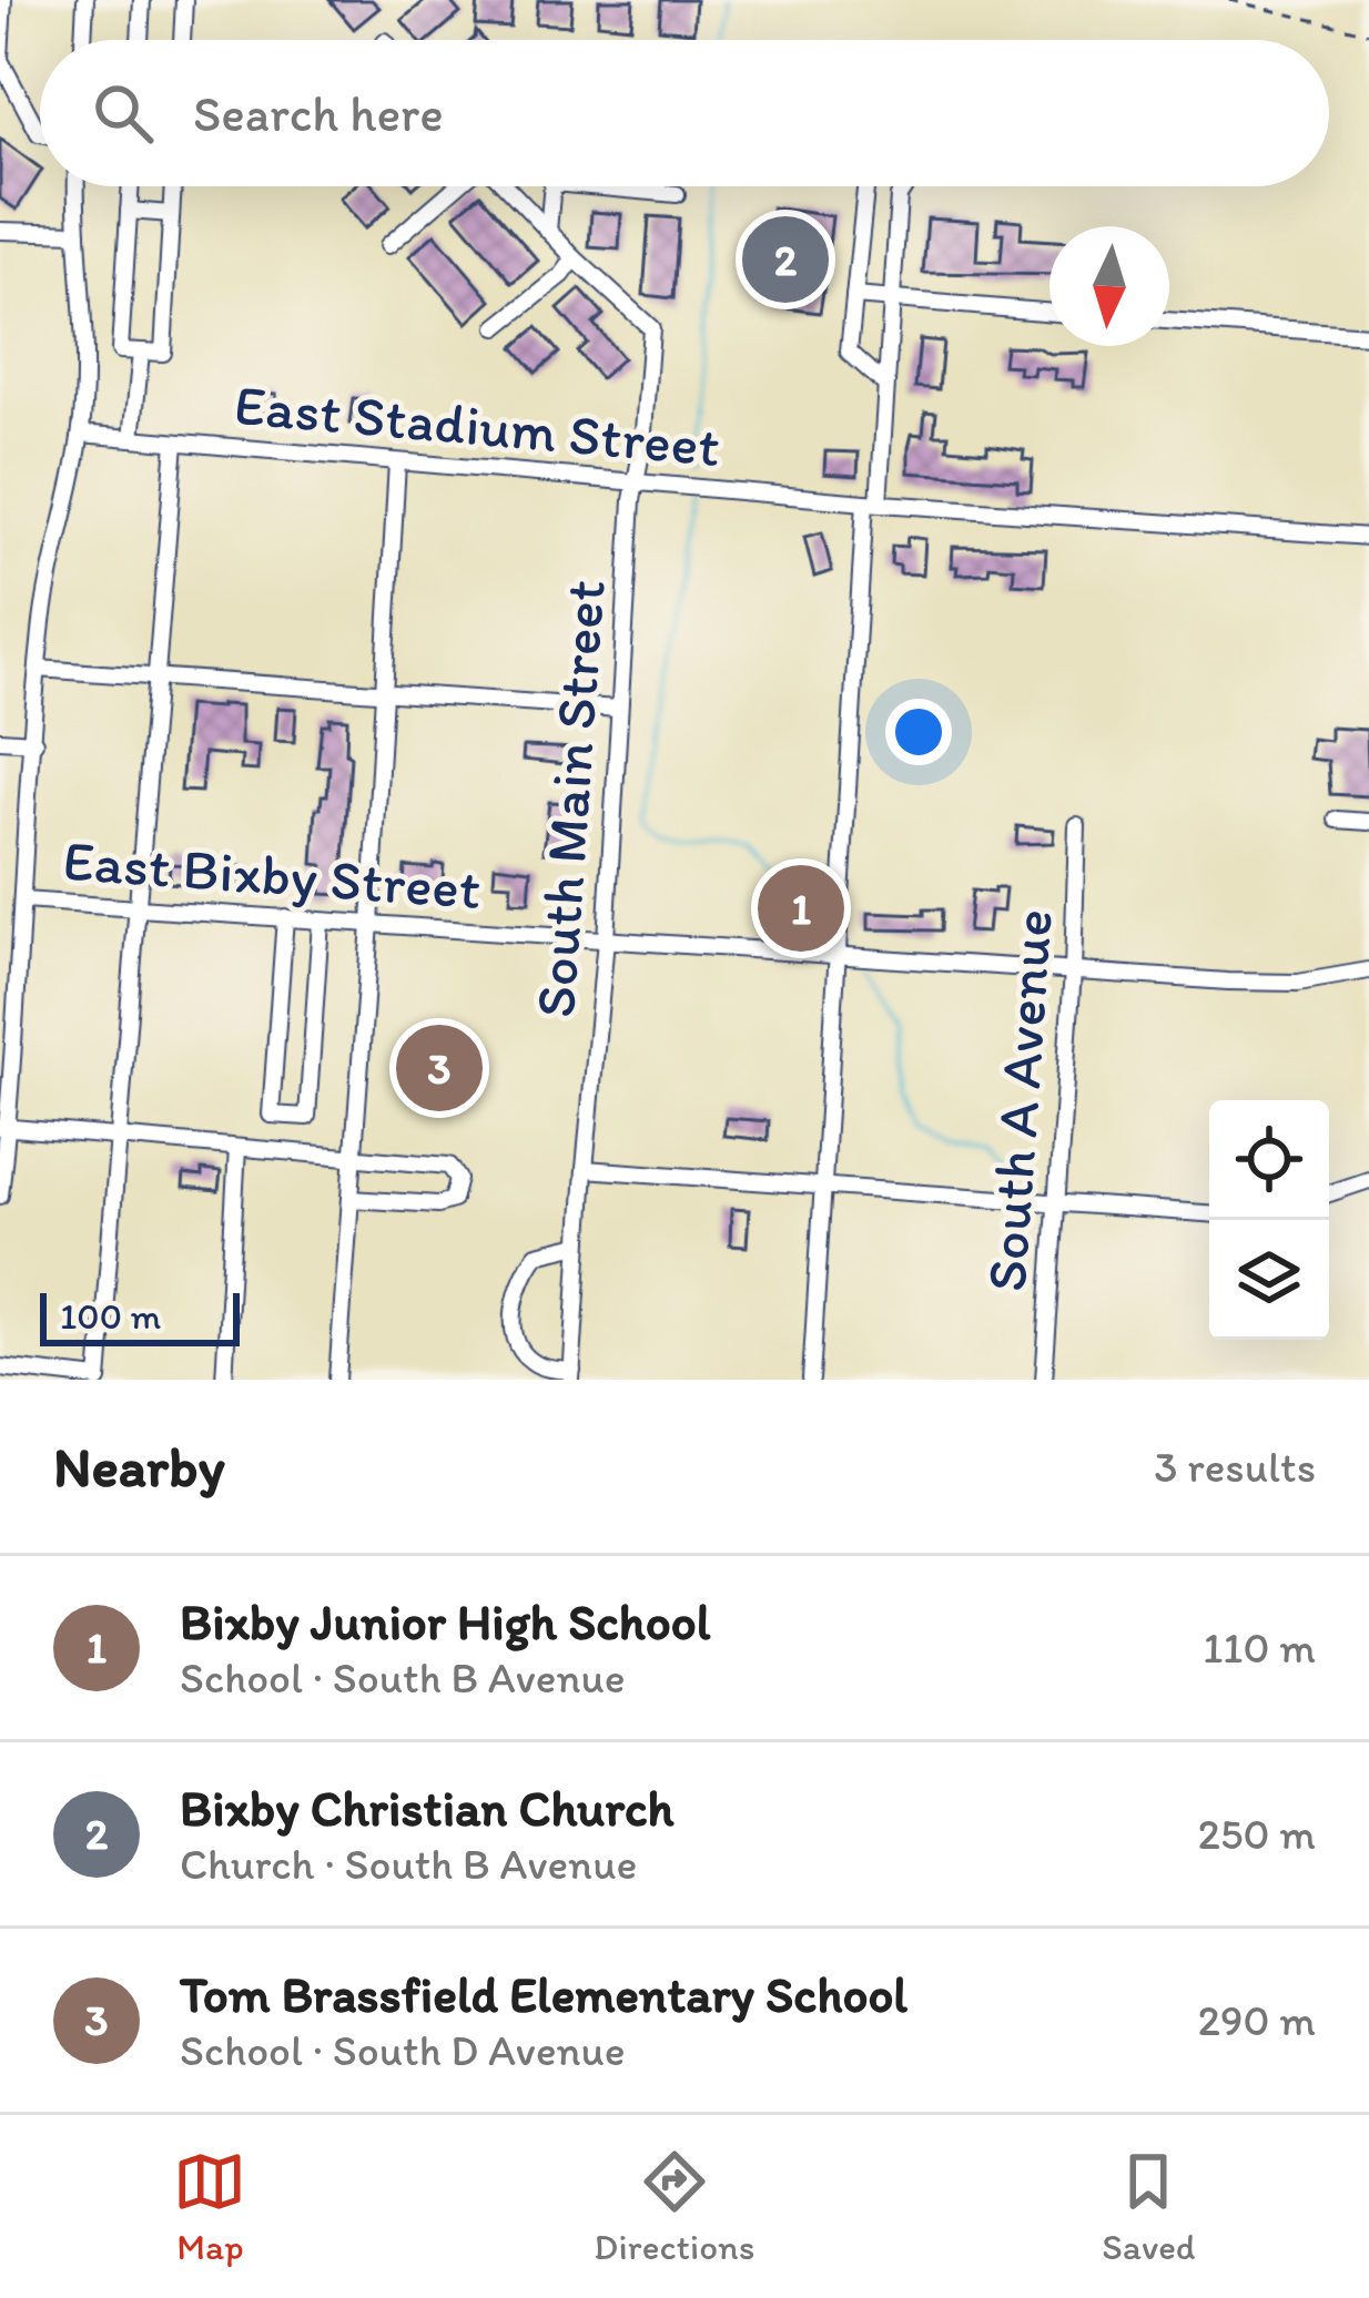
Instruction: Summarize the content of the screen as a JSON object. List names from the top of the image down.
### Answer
{
  "streets": {
    "street": [
      "East Stadium Street",
      "South Main Street",
      "East Bixby Street",
      "South A Avenue"
    ]
  },
  "crossings": [
    ["East Stadium Street", "South Main Street"],
    ["South Main Street", "East Bixby Street"],
    ["East Bixby Street", "South A Avenue"]
  ],
  "scale_bar": "100 m",
  "north": "bottom",
  "page": {
    "search": "Search here",
    "pins": ["2", "1", "3"],
    "scale": "100 m",
    "heading": ["Nearby", "3 results"],
    "list": [
      {
        "mark": "1",
        "name": "Bixby Junior High School",
        "note": "School · South B Avenue",
        "value": "110 m"
      },
      {
        "mark": "2",
        "name": "Bixby Christian Church",
        "note": "Church · South B Avenue",
        "value": "250 m"
      },
      {
        "mark": "3",
        "name": "Tom Brassfield Elementary School",
        "note": "School · South D Avenue",
        "value": "290 m"
      }
    ],
    "nav": ["Map", "Directions", "Saved"]
  }
}
